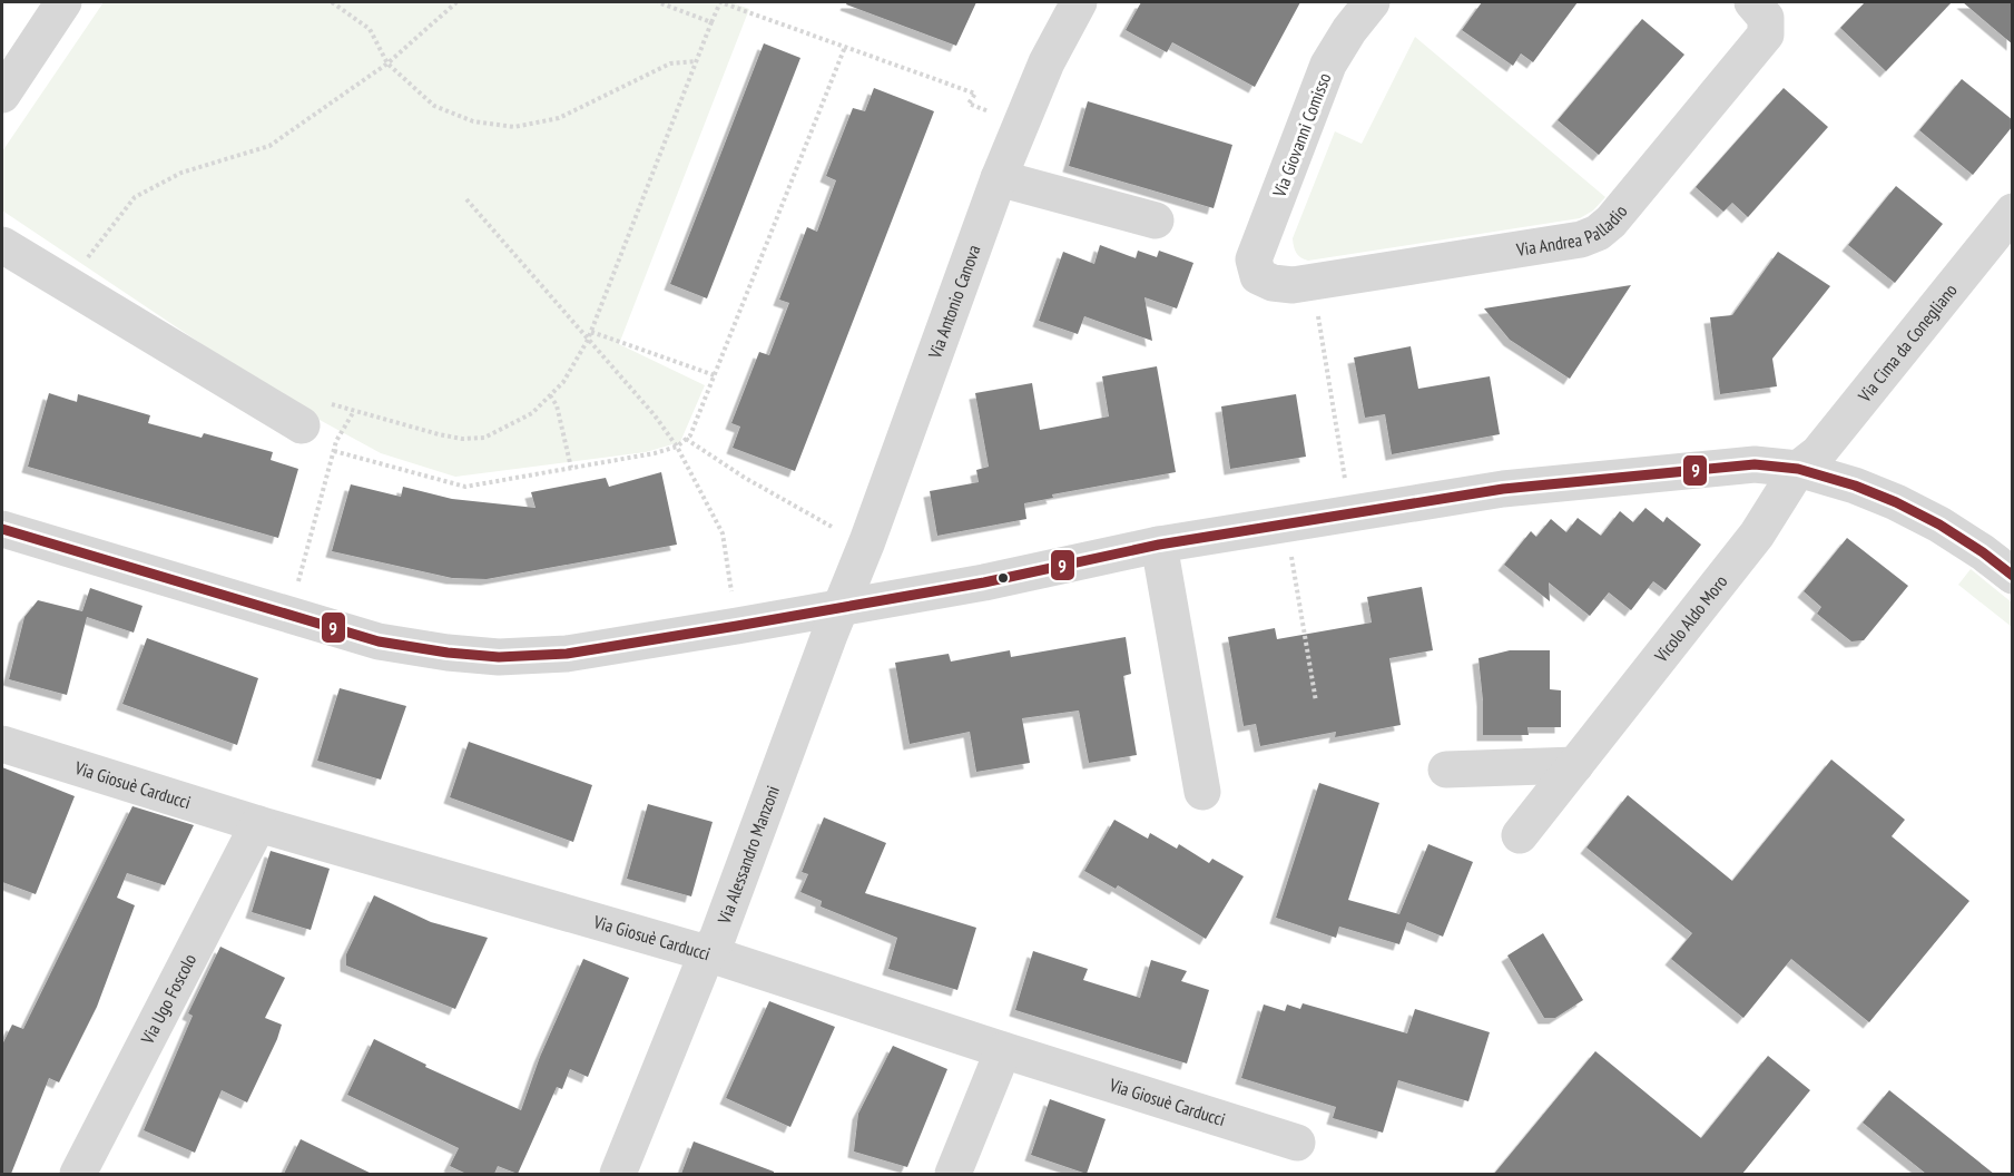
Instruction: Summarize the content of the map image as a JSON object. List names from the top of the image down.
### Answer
{
  "streets": {
    "street": [
      "Via Giovanni Comisso",
      "Via Andrea Palladio",
      "Via Antonio Canova",
      "Via Cima da Conegliano",
      "Vicolo Aldo Moro",
      "Via Giosuè Carducci",
      "Via Alessandro Manzoni",
      "Via Ugo Foscolo"
    ]
  },
  "crossings": [
    ["Via Giovanni Comisso", "Via Andrea Palladio"],
    ["Via Antonio Canova", "Via Alessandro Manzoni"],
    ["Via Cima da Conegliano", "Vicolo Aldo Moro"],
    ["Via Giosuè Carducci", "Via Alessandro Manzoni"],
    ["Via Giosuè Carducci", "Via Ugo Foscolo"]
  ],
  "lines": ["transit line 9"]
}
